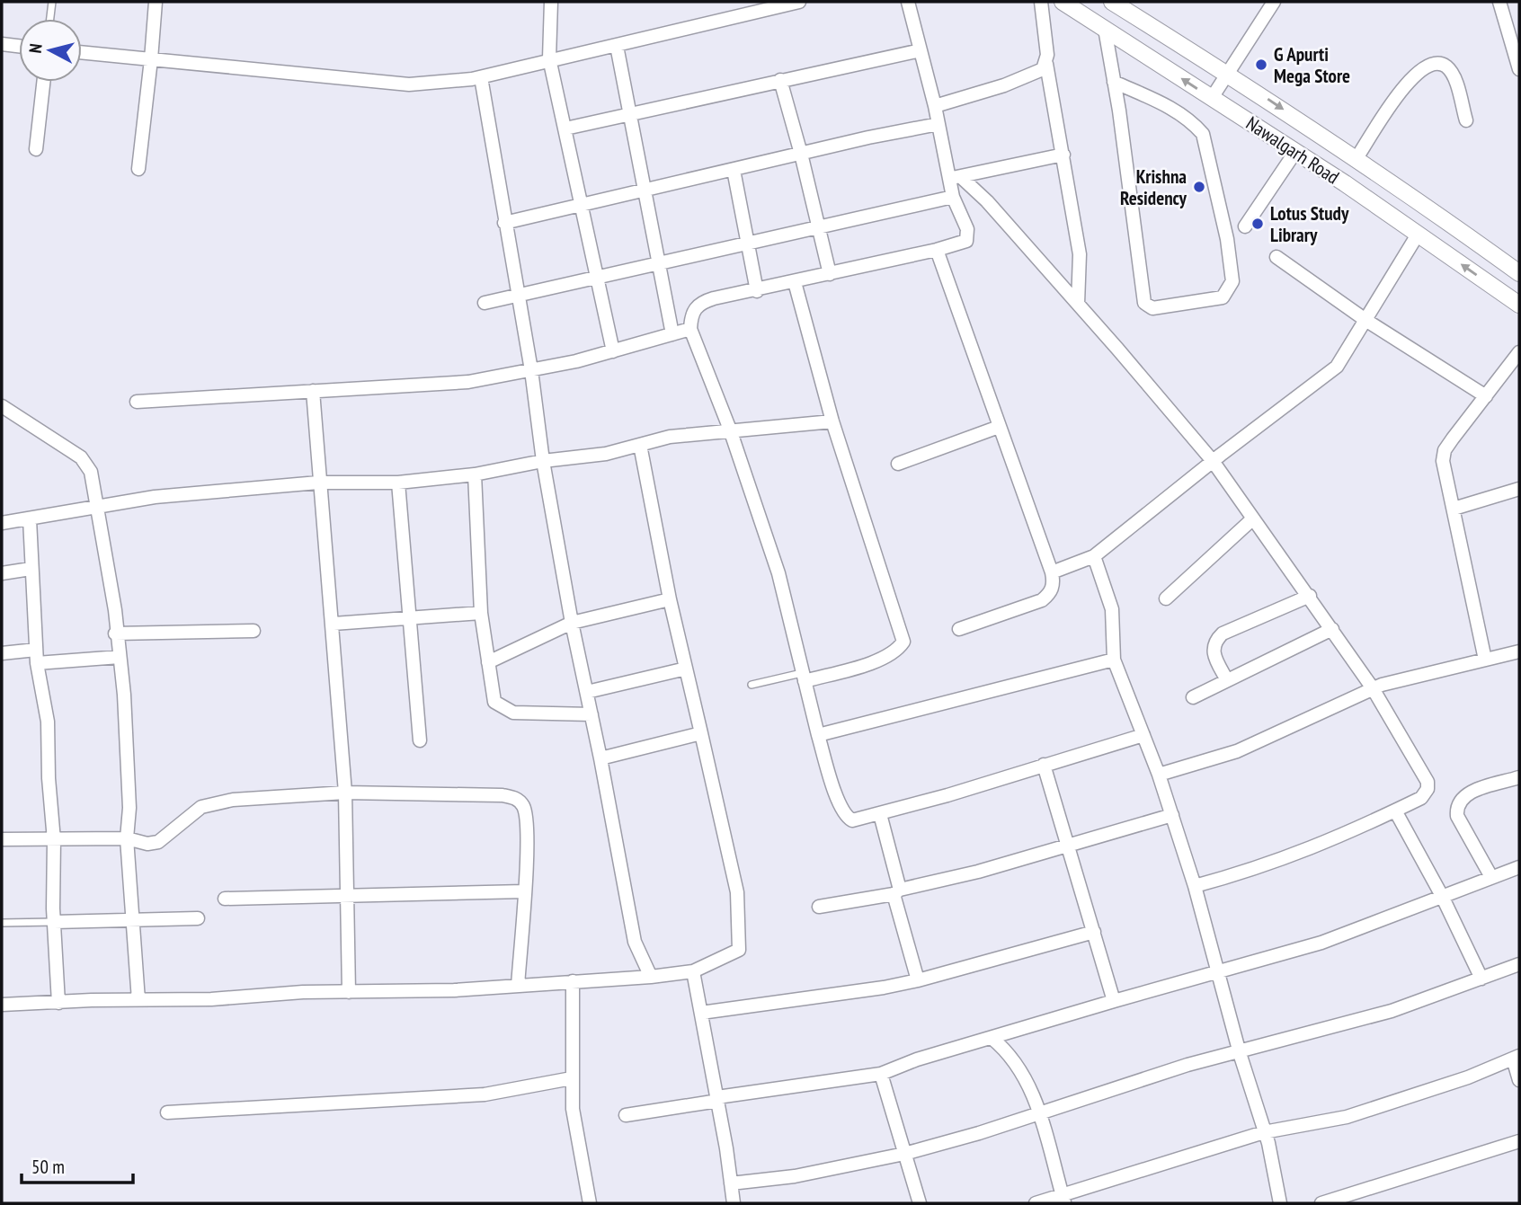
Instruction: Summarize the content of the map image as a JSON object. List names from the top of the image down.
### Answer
{
  "streets": {
    "street": ["Nawalgarh Road"]
  },
  "places": ["G Apurti Mega Store", "Krishna Residency", "Lotus Study Library"],
  "scale_bar": "50 m",
  "north": "left"
}
